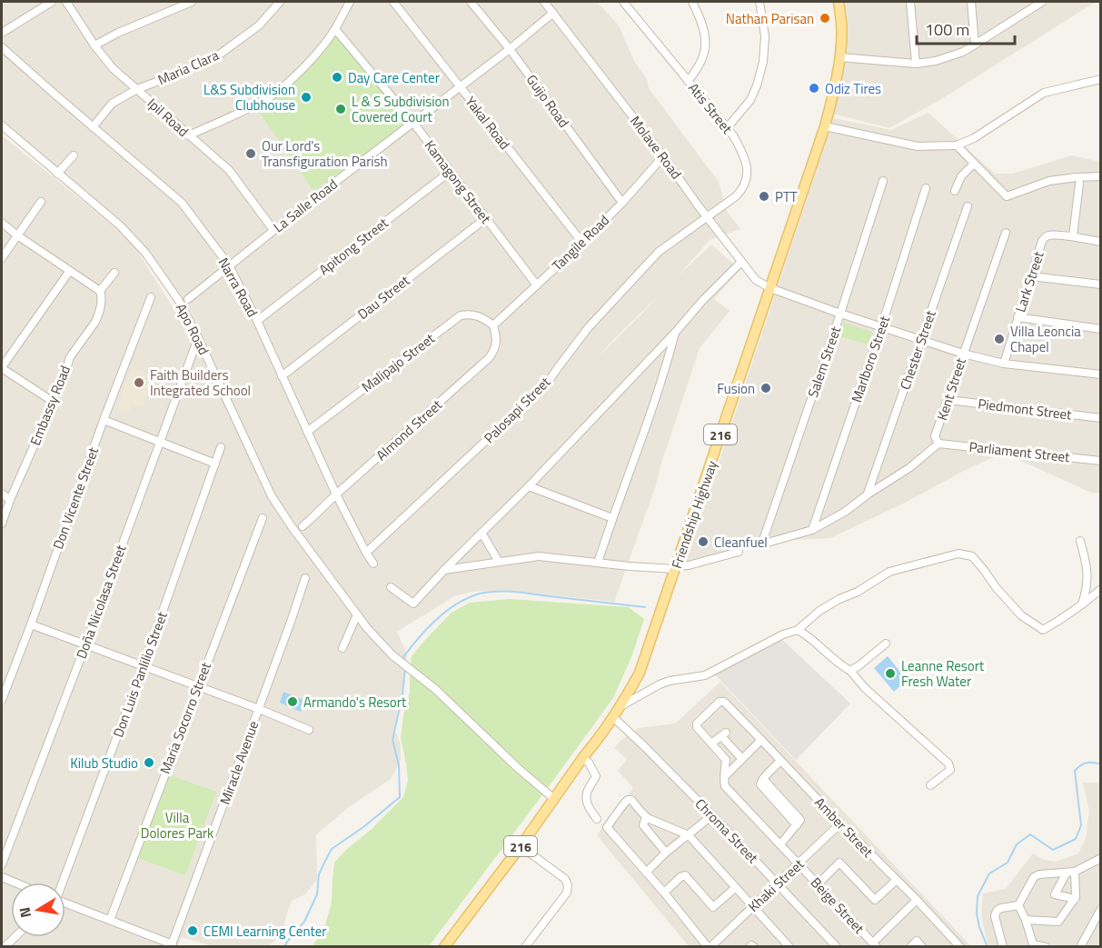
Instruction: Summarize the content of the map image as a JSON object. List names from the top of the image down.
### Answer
{
  "streets": {
    "main road": ["216", "Friendship Highway"],
    "street": [
      "Maria Clara",
      "Guijo Road",
      "Atis Street",
      "Ipil Road",
      "Yakal Road",
      "Molave Road",
      "Kamagong Street",
      "La Salle Road",
      "Tangile Road",
      "Apitong Street",
      "Lark Street",
      "Narra Road",
      "Dau Street",
      "Apo Road",
      "Chester Street",
      "Marlboro Street",
      "Salem Street",
      "Malipajo Street",
      "Kent Street",
      "Embassy Road",
      "Piedmont Street",
      "Palosapi Street",
      "Almond Street",
      "Parliament Street",
      "Don Vicente Street",
      "Doña Nicolasa Street",
      "Don Luis Panlilio Street",
      "Maria Socorro Street",
      "Miracle Avenue",
      "Amber Street",
      "Chroma Street",
      "Khaki Street",
      "Beige Street"
    ]
  },
  "crossings": [
    ["Maria Clara", "Ipil Road"],
    ["Maria Clara", "Narra Road"],
    ["Guijo Road", "La Salle Road"],
    ["Guijo Road", "Tangile Road"],
    ["Atis Street", "Molave Road"],
    ["Atis Street", "Palosapi Street"],
    ["Ipil Road", "La Salle Road"],
    ["Yakal Road", "La Salle Road"],
    ["Yakal Road", "Tangile Road"],
    ["Molave Road", "La Salle Road"],
    ["Molave Road", "Tangile Road"],
    ["Molave Road", "Lark Street"],
    ["Molave Road", "Chester Street"],
    ["Molave Road", "Marlboro Street"],
    ["Molave Road", "Salem Street"],
    ["Molave Road", "Kent Street"],
    ["Molave Road", "Palosapi Street"],
    ["Molave Road", "Friendship Highway"],
    ["Kamagong Street", "La Salle Road"],
    ["Kamagong Street", "Tangile Road"],
    ["Kamagong Street", "Apitong Street"],
    ["Kamagong Street", "Dau Street"],
    ["La Salle Road", "Narra Road"],
    ["Tangile Road", "Malipajo Street"],
    ["Tangile Road", "Almond Street"],
    ["Apitong Street", "Narra Road"],
    ["Narra Road", "Dau Street"],
    ["Narra Road", "Malipajo Street"],
    ["Narra Road", "Palosapi Street"],
    ["Narra Road", "Almond Street"],
    ["Apo Road", "Friendship Highway"],
    ["Apo Road", "Doña Nicolasa Street"],
    ["Marlboro Street", "Salem Street"],
    ["Malipajo Street", "Almond Street"],
    ["Kent Street", "Piedmont Street"],
    ["Kent Street", "Parliament Street"],
    ["Friendship Highway", "Chroma Street"],
    ["Amber Street", "Khaki Street"],
    ["Amber Street", "Beige Street"],
    ["Chroma Street", "Khaki Street"],
    ["Khaki Street", "Beige Street"]
  ],
  "parks": ["Villa Dolores Park"],
  "places": [
    "Nathan Parisan",
    "Day Care Center",
    "Odiz Tires",
    "L&S Subdivision Clubhouse",
    "L & S Subdivision Covered Court",
    "Our Lord's Transfiguration Parish",
    "PTT",
    "Villa Leoncia Chapel",
    "Faith Builders Integrated School",
    "Fusion",
    "Cleanfuel",
    "Leanne Resort Fresh Water",
    "Armando's Resort",
    "Kilub Studio",
    "CEMI Learning Center"
  ],
  "scale_bar": "100 m",
  "north": "left"
}
